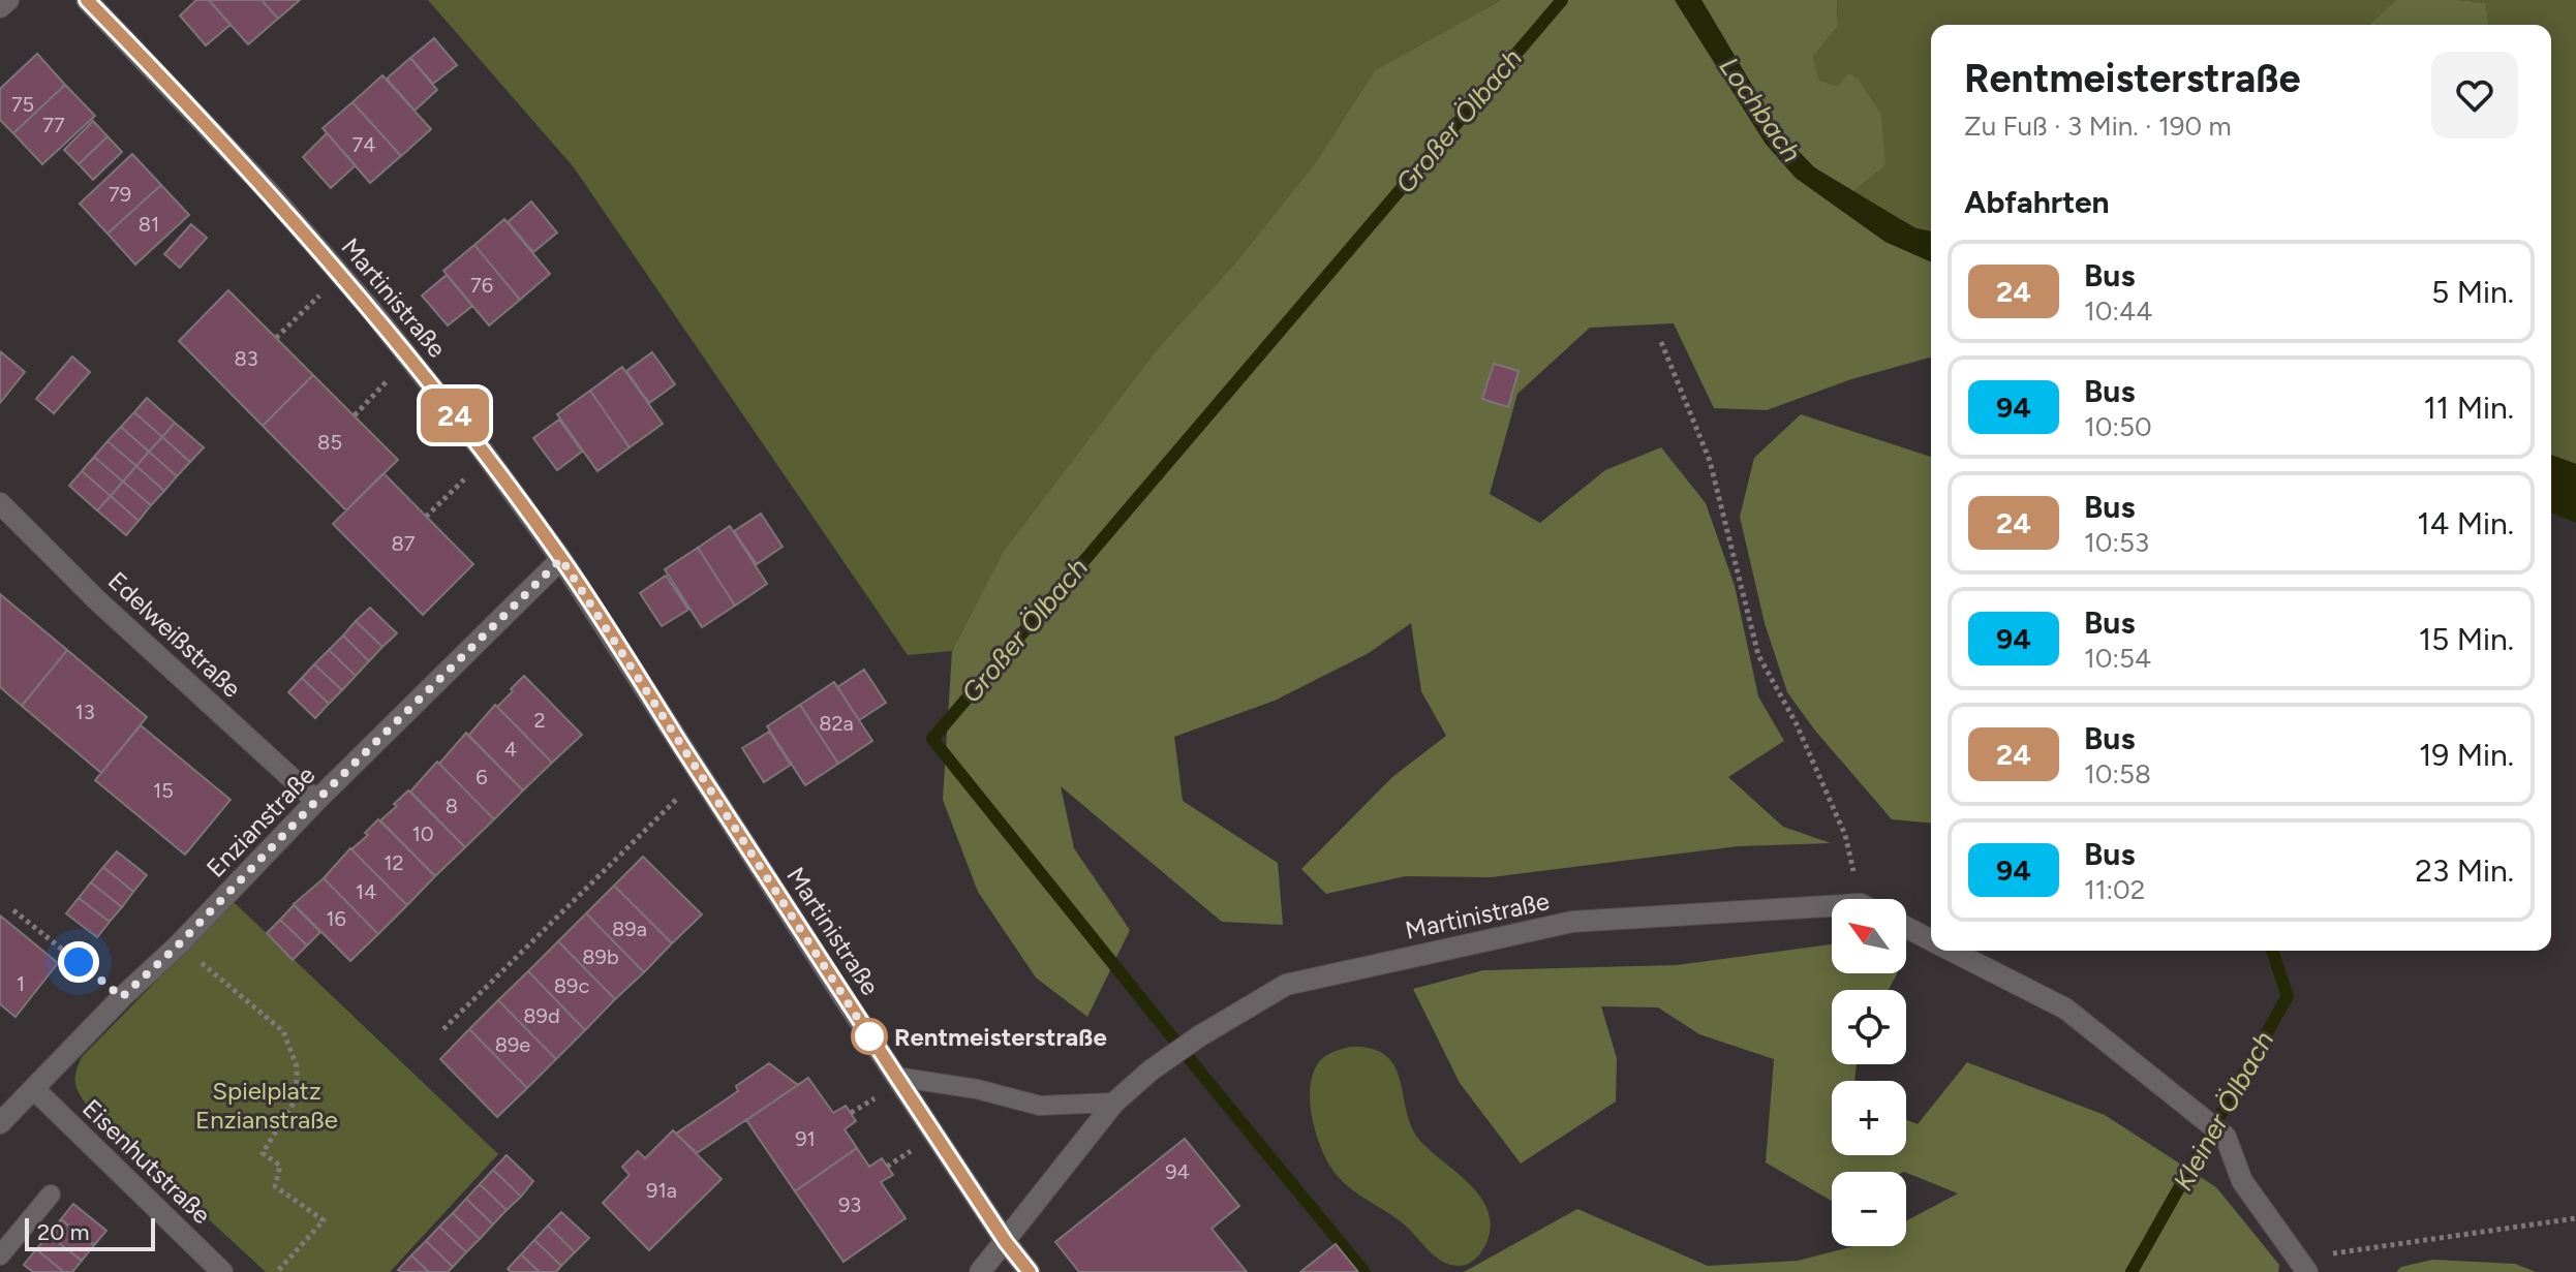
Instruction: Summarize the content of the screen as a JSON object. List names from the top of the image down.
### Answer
{
  "streets": {
    "street": [
      "Martinistraße",
      "Edelweißstraße",
      "Enzianstraße",
      "Eisenhutstraße"
    ]
  },
  "crossings": [
    ["Martinistraße", "Enzianstraße"],
    ["Edelweißstraße", "Enzianstraße"],
    ["Enzianstraße", "Eisenhutstraße"]
  ],
  "water": ["Lochbach", "Großer Ölbach", "Kleiner Ölbach"],
  "parks": ["Spielplatz Enzianstraße"],
  "places": ["Rentmeisterstraße"],
  "lines": ["bus line 24"],
  "house_numbers": [
    "75",
    "77",
    "74",
    "79",
    "81",
    "76",
    "83",
    "85",
    "87",
    "13",
    "2",
    "82a",
    "4",
    "6",
    "15",
    "8",
    "10",
    "12",
    "14",
    "16",
    "89a",
    "89b",
    "1",
    "89c",
    "89d",
    "89e",
    "91",
    "94",
    "91a",
    "93"
  ],
  "scale_bar": "20 m",
  "north": "top left",
  "page": {
    "on_map": "24",
    "heading": [
      ["Rentmeisterstraße", "Zu Fuß · 3 Min. · 190 m"],
      "Abfahrten"
    ],
    "list": [
      {
        "mark": "24",
        "name": "Bus",
        "note": "10:44",
        "value": "5 Min."
      },
      {
        "mark": "94",
        "name": "Bus",
        "note": "10:50",
        "value": "11 Min."
      },
      {
        "mark": "24",
        "name": "Bus",
        "note": "10:53",
        "value": "14 Min."
      },
      {
        "mark": "94",
        "name": "Bus",
        "note": "10:54",
        "value": "15 Min."
      },
      {
        "mark": "24",
        "name": "Bus",
        "note": "10:58",
        "value": "19 Min."
      },
      {
        "mark": "94",
        "name": "Bus",
        "note": "11:02",
        "value": "23 Min."
      }
    ],
    "map_buttons": ["+", "−"],
    "scale": "20 m"
  }
}
